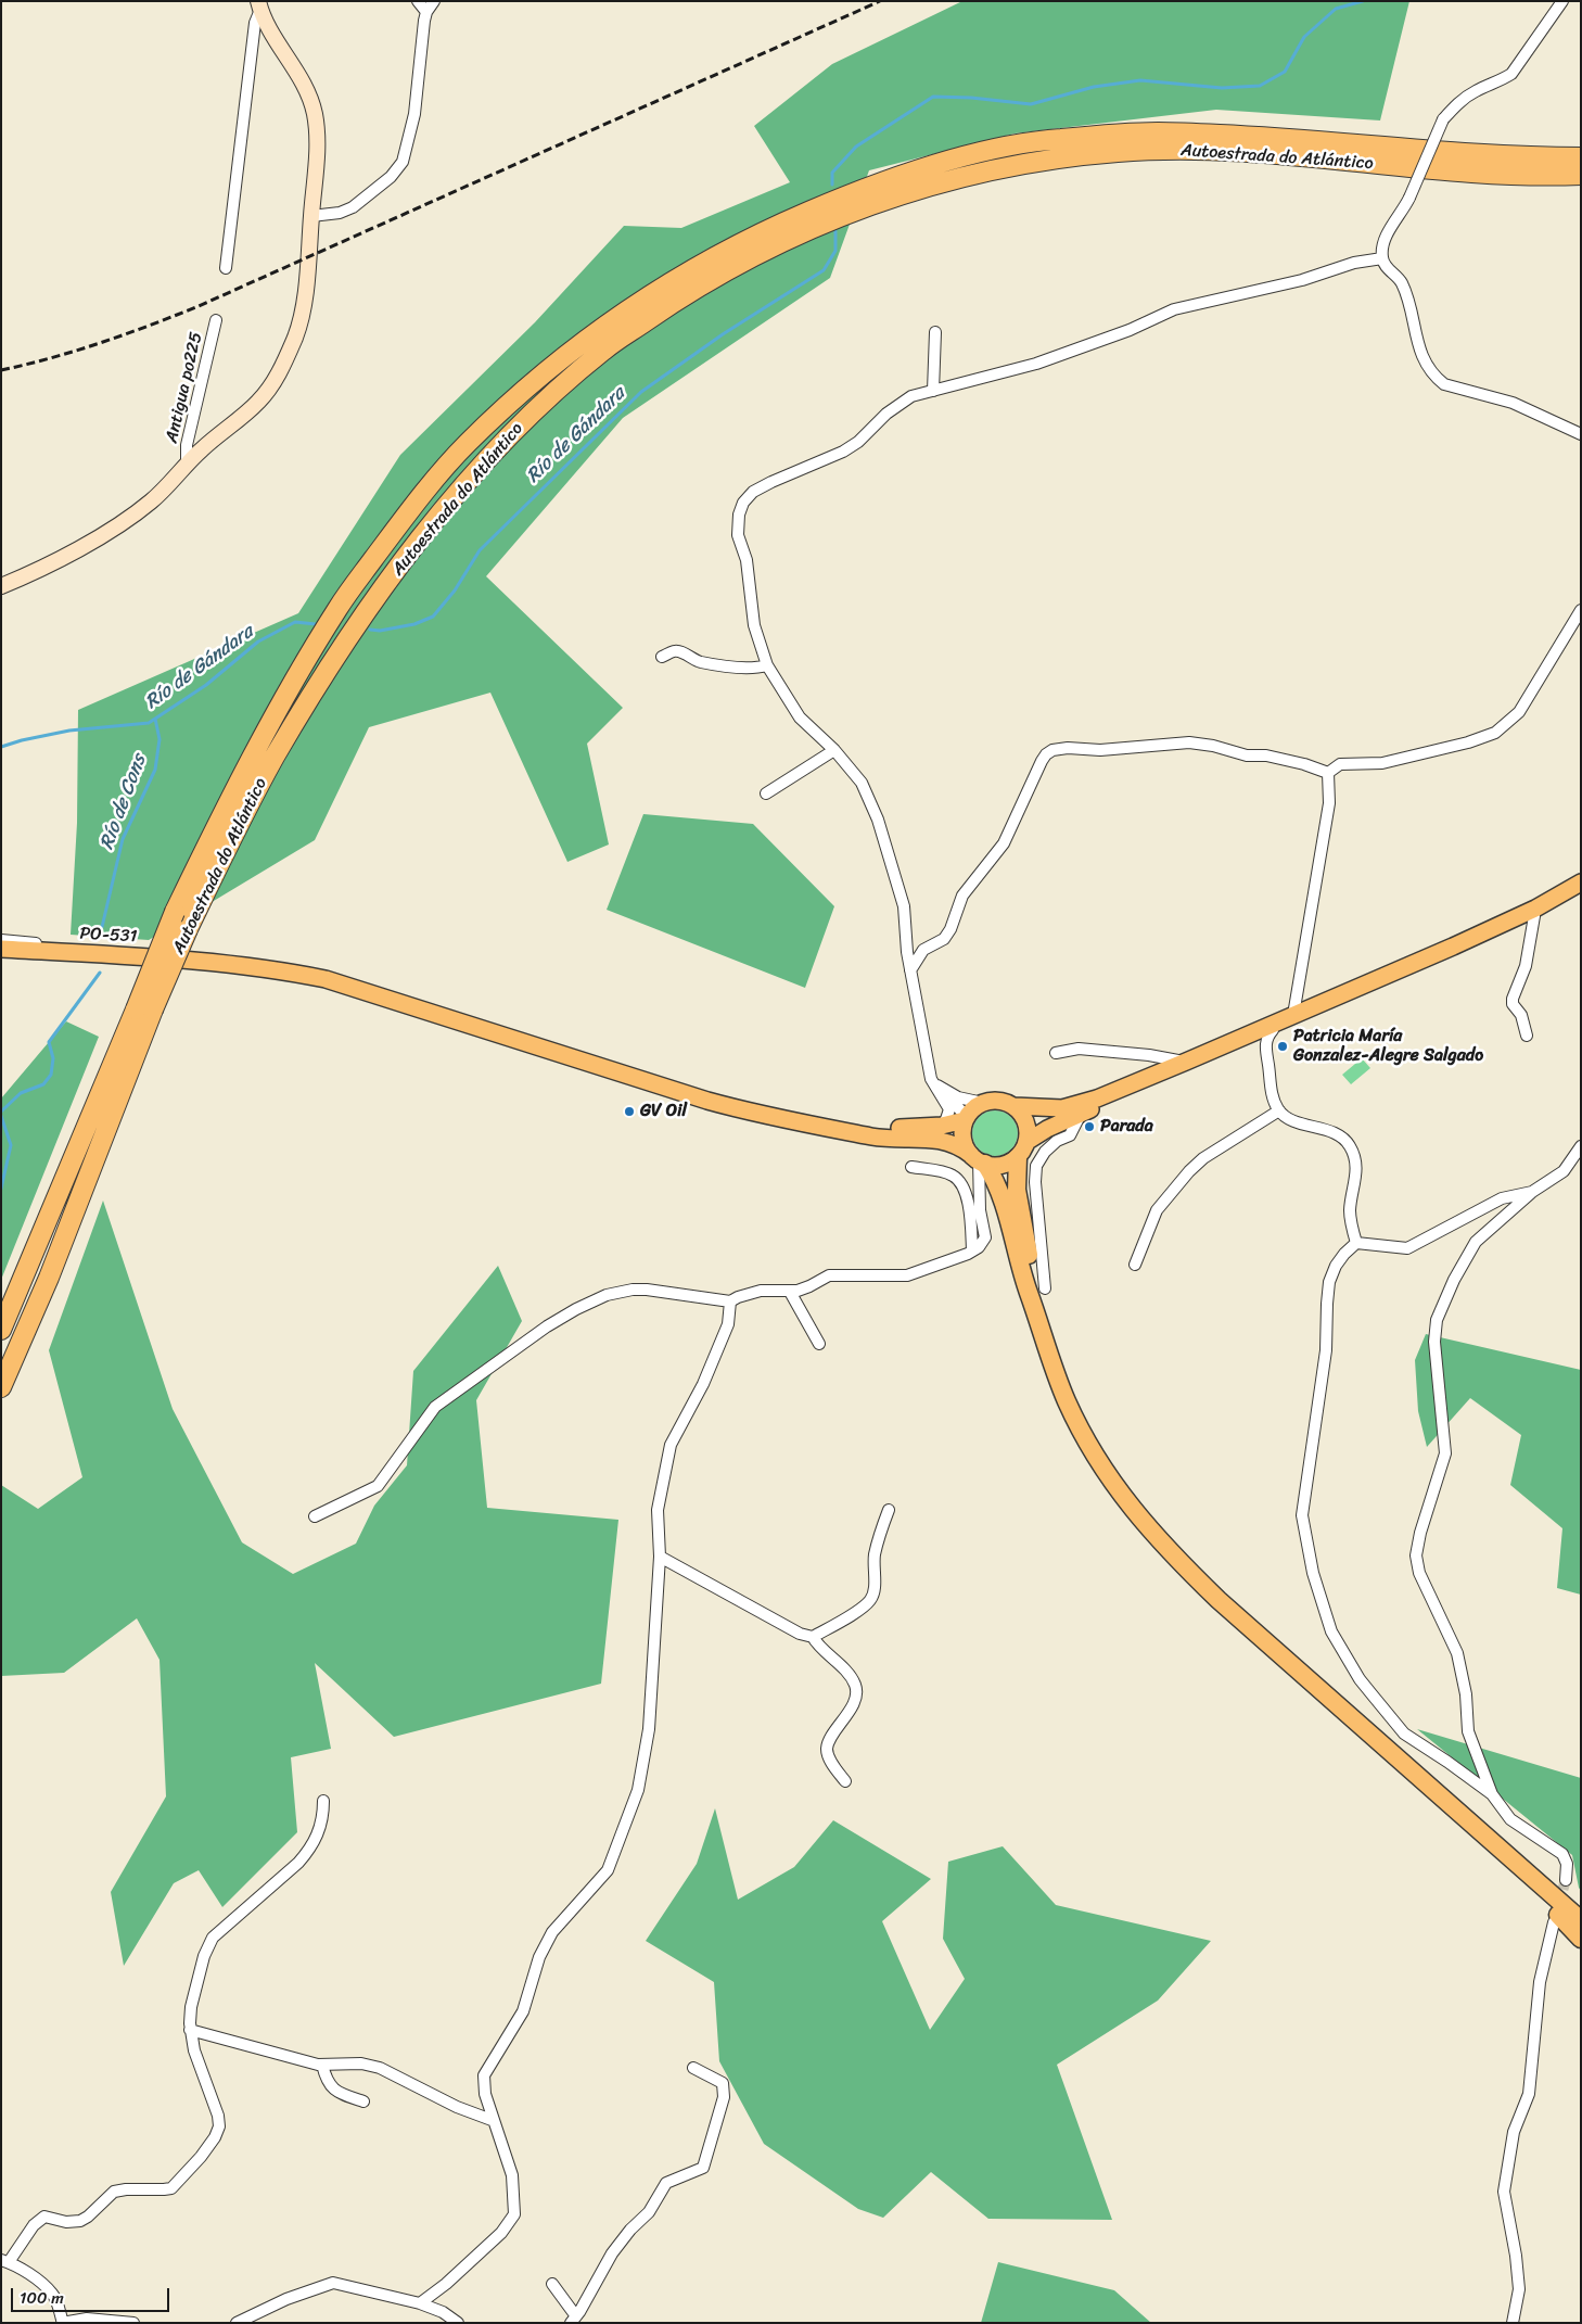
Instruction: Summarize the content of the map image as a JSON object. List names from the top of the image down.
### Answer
{
  "streets": {
    "highway": ["Autoestrada do Atlántico"],
    "main road": ["PO-531"],
    "street": ["Antigua po225"]
  },
  "water": ["Río de Gándara", "Río de Cons"],
  "places": ["Patricia María Gonzalez-Alegre Salgado", "GV Oil", "Parada"],
  "scale_bar": "100 m"
}
